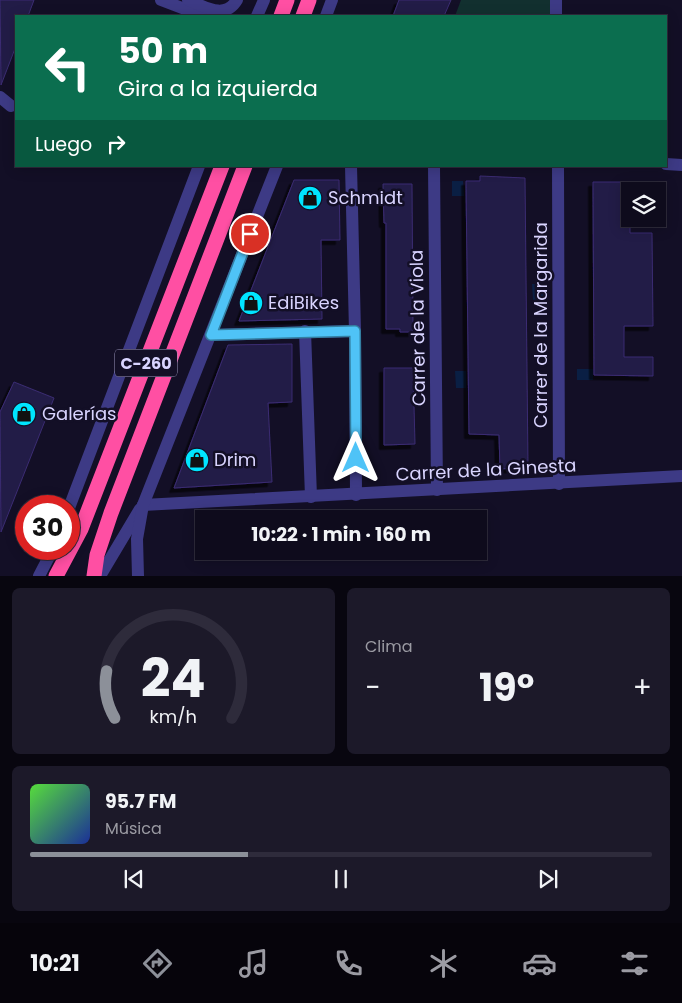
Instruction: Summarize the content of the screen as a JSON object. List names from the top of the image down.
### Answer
{
  "streets": {
    "highway": ["C-260"],
    "street": ["Carrer de la Margarida", "Carrer de la Viola", "Carrer de la Ginesta"]
  },
  "crossings": [
    ["Carrer de la Margarida", "Carrer de la Ginesta"],
    ["Carrer de la Viola", "Carrer de la Ginesta"]
  ],
  "places": {
    "shop": [
      "Schmidt",
      "EdiBikes",
      "Galerías",
      "Drim"
    ]
  },
  "page": {
    "turn": ["50 m", "Gira a la izquierda"],
    "then": "Luego",
    "limit": "30",
    "trip": "10:22 · 1 min · 160 m",
    "tile": "Clima",
    "heat": ["−", "19°", "+"],
    "song": ["95.7 FM", "Música"],
    "tabs": "10:21",
    "gauge": ["24", "km/h"]
  }
}
